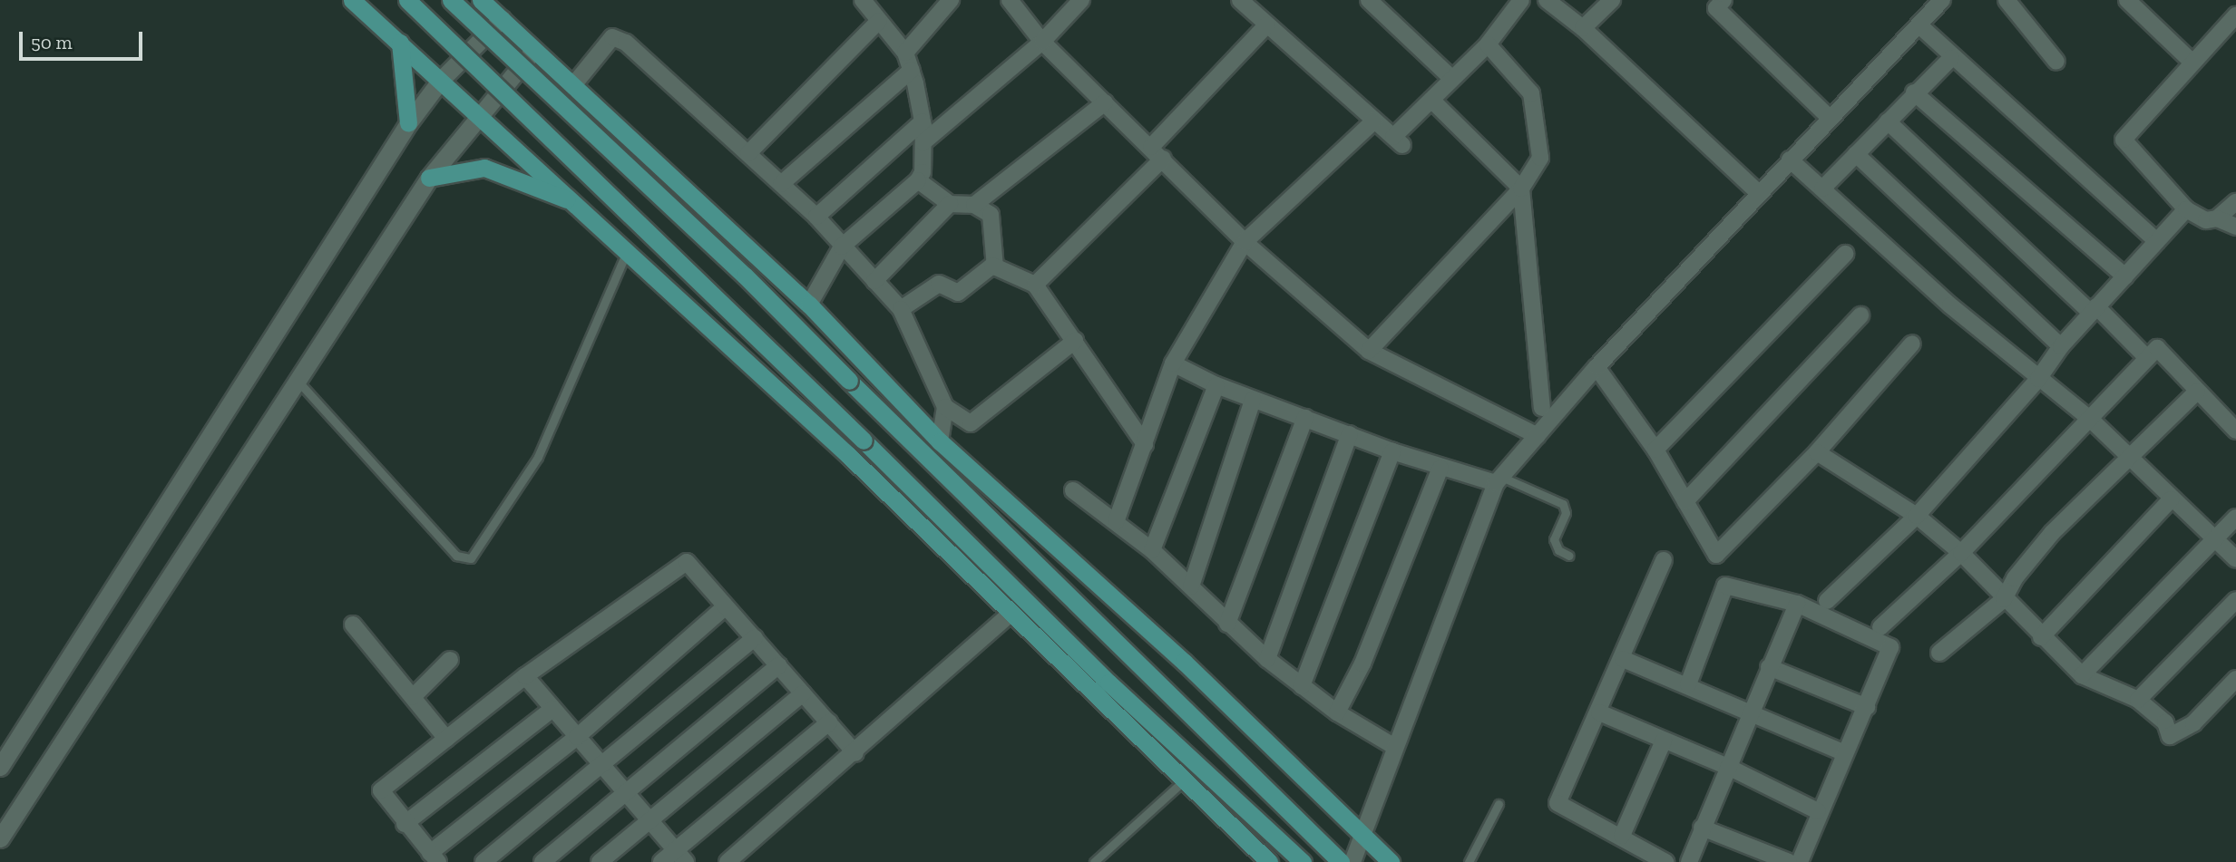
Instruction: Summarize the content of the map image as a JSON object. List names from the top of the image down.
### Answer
{
  "scale_bar": "50 m"
}
